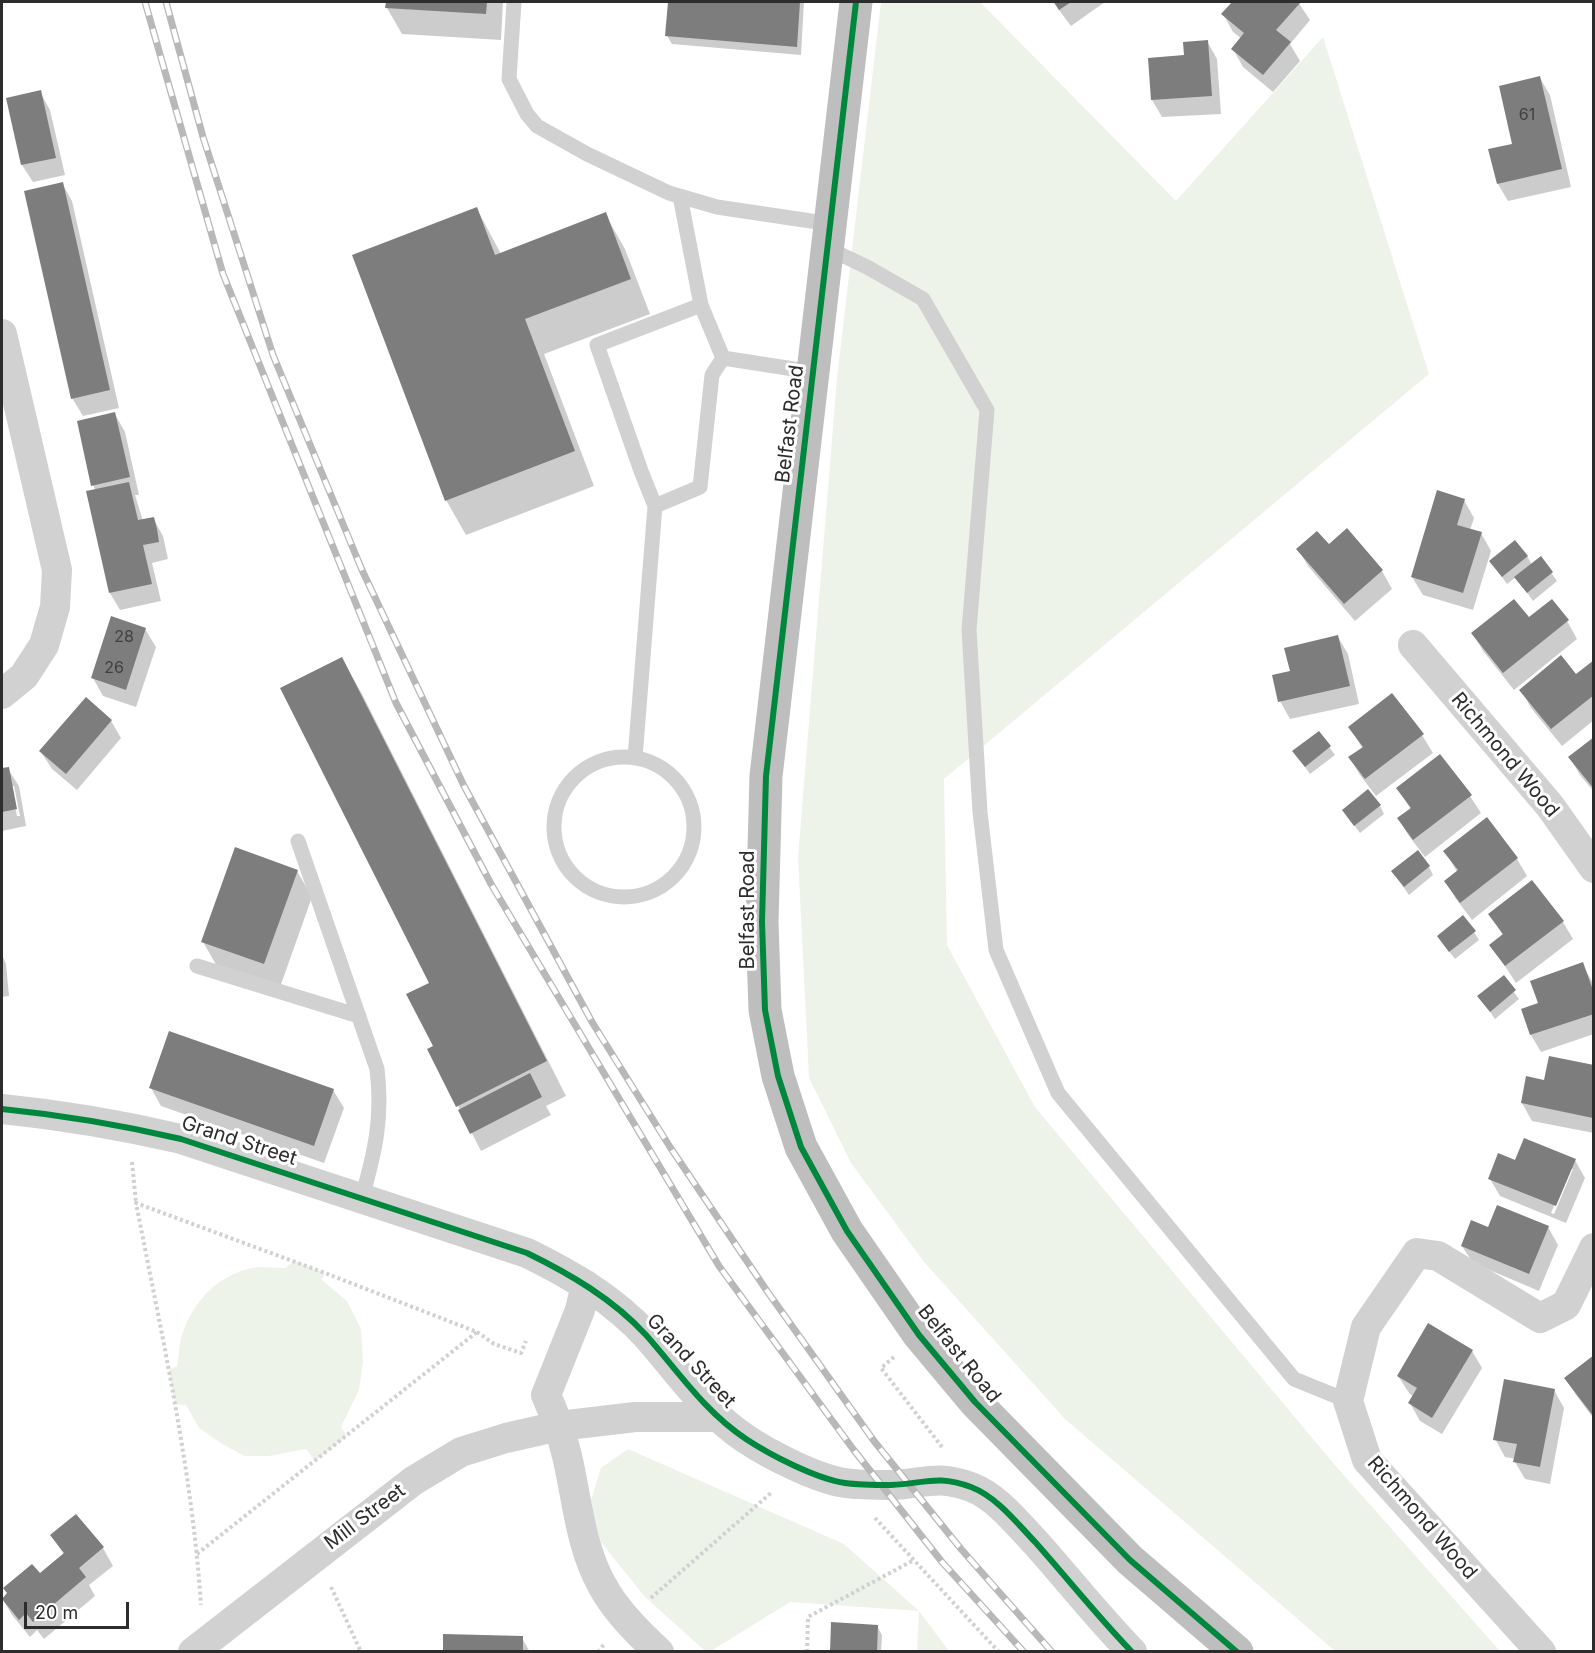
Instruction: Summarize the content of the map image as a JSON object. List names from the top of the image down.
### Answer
{
  "streets": {
    "highway": ["Belfast Road"],
    "street": ["Richmond Wood", "Grand Street", "Mill Street"]
  },
  "crossings": [
    ["Grand Street", "Mill Street"]
  ],
  "house_numbers": ["61", "28", "26"],
  "scale_bar": "20 m"
}
